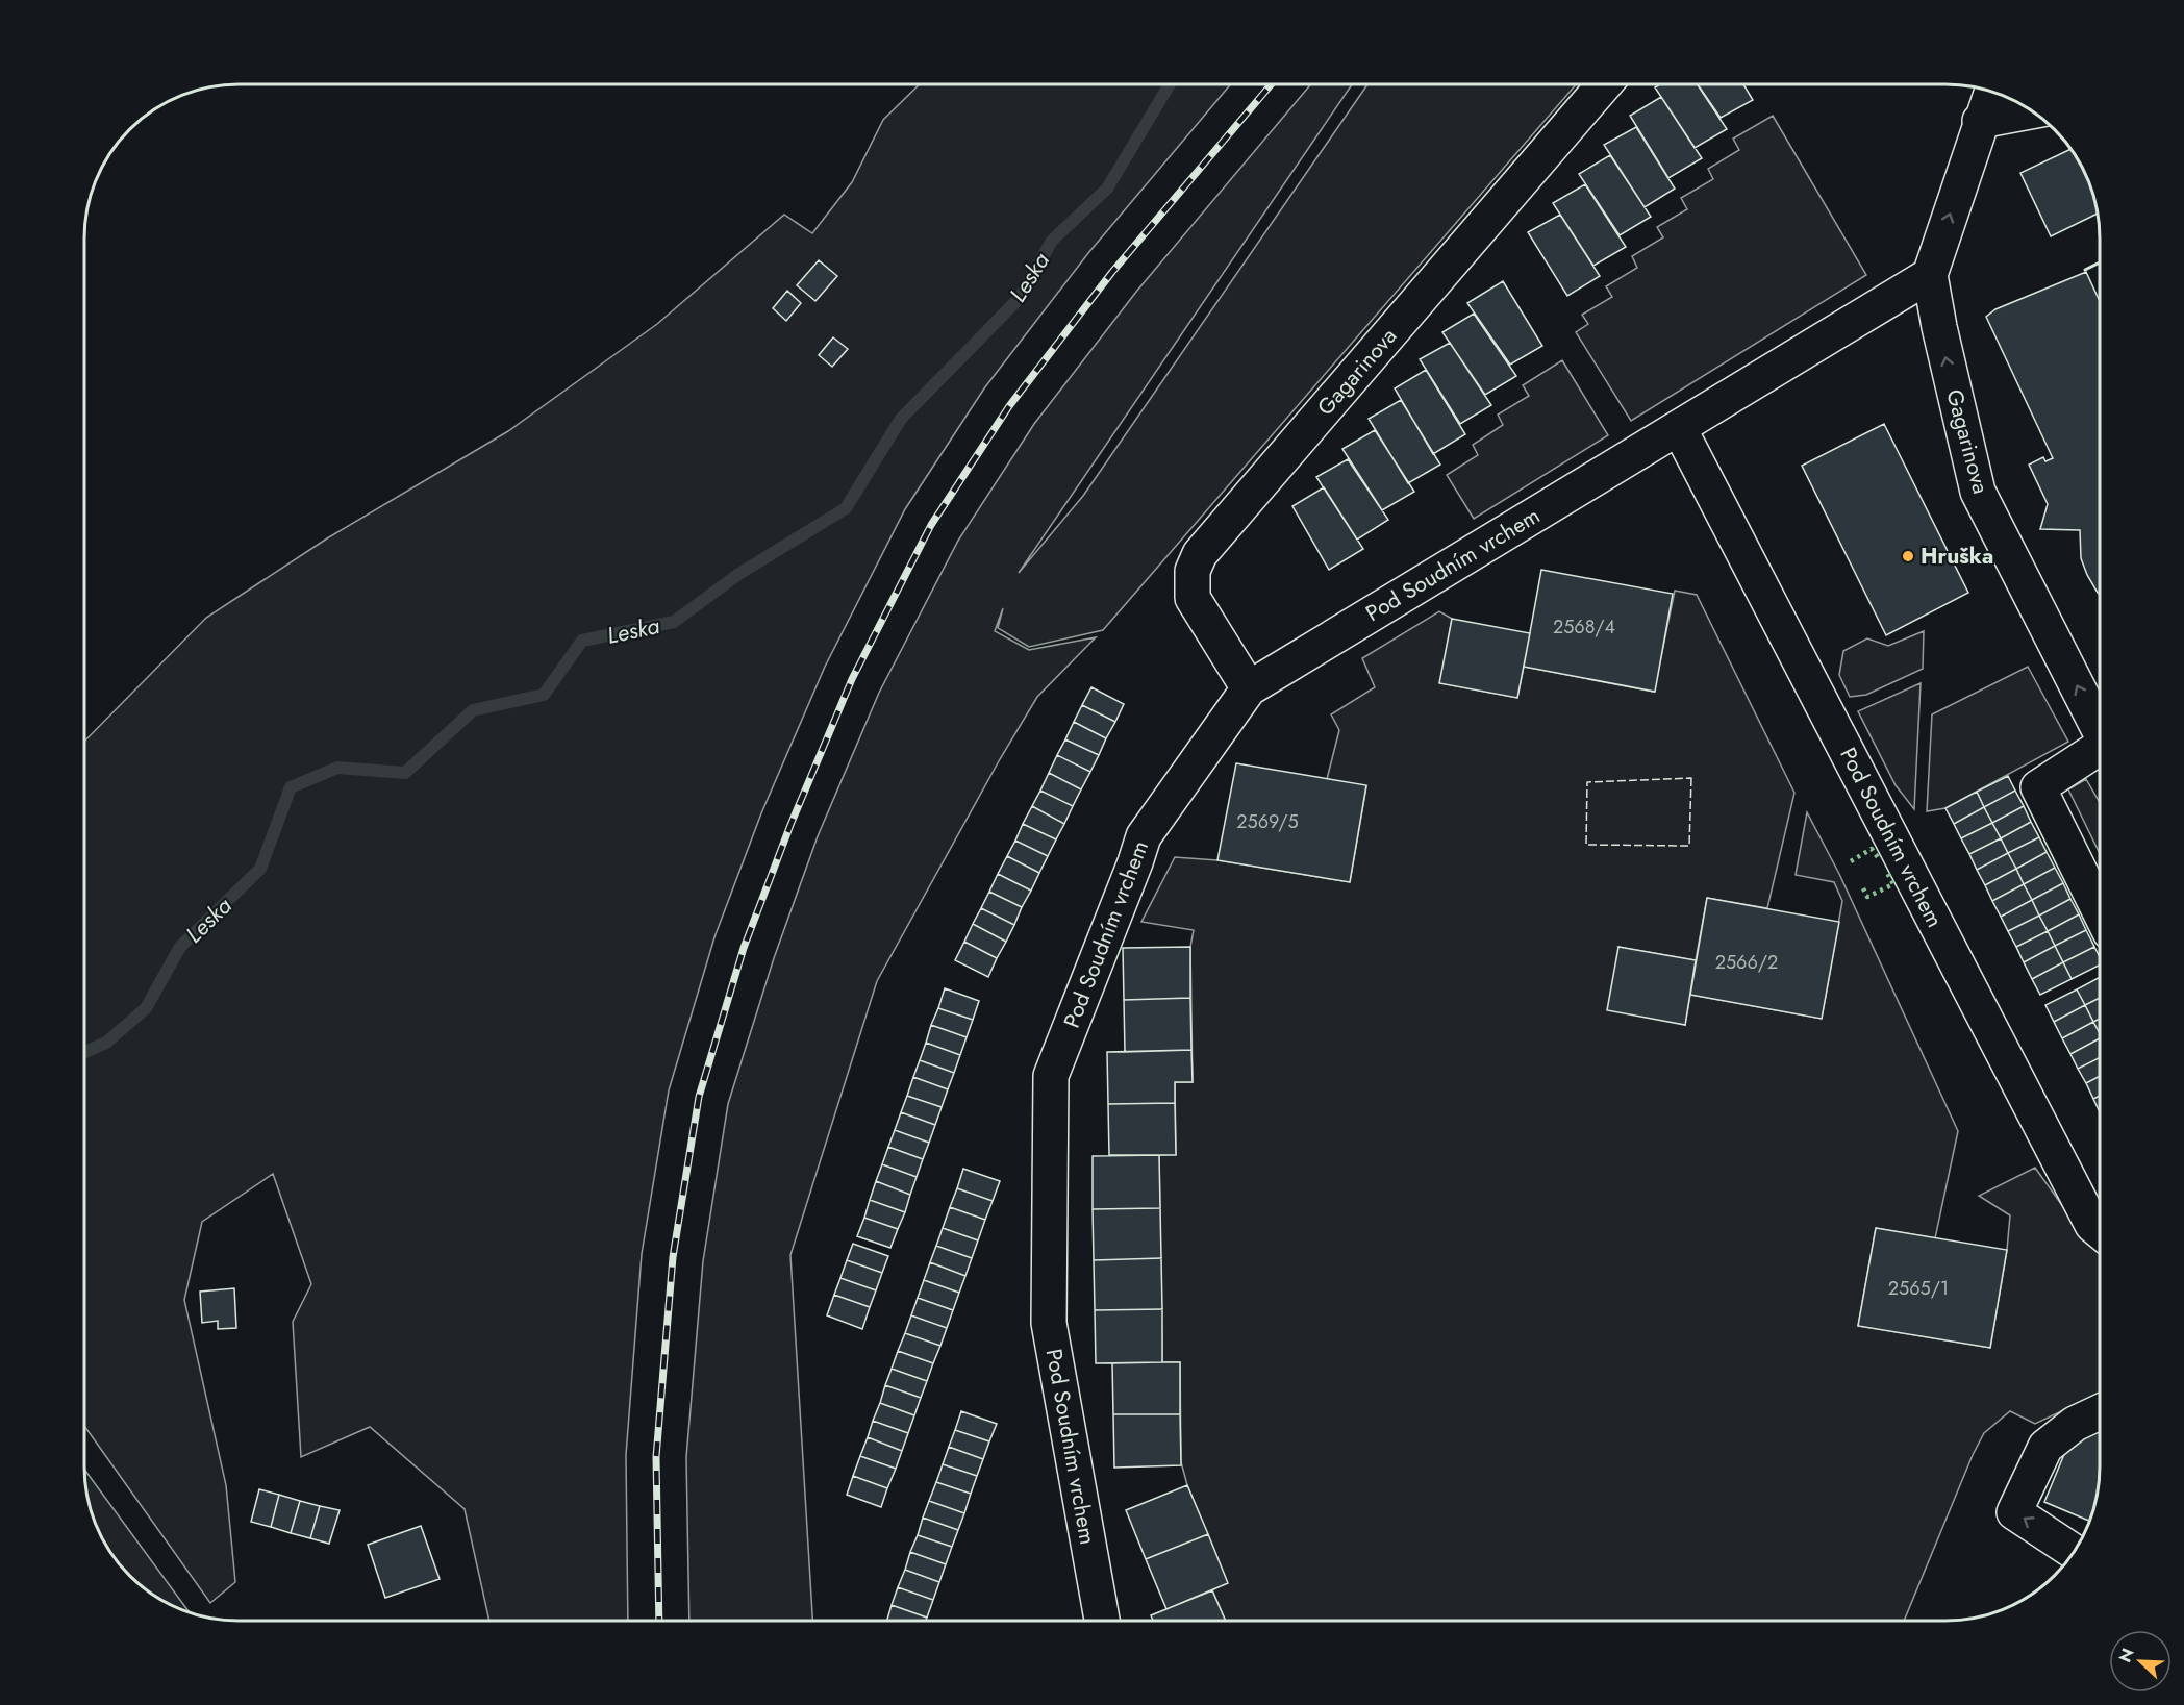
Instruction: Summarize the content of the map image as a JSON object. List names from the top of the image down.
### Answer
{
  "streets": {
    "street": ["Gagarinova", "Pod Soudním vrchem"]
  },
  "crossings": [
    ["Gagarinova", "Pod Soudním vrchem"]
  ],
  "one_way": ["Gagarinova"],
  "water": ["Leska"],
  "places": ["Hruška"],
  "house_numbers": [
    "2568/4",
    "2569/5",
    "2566/2",
    "2565/1"
  ],
  "north": "top left"
}
